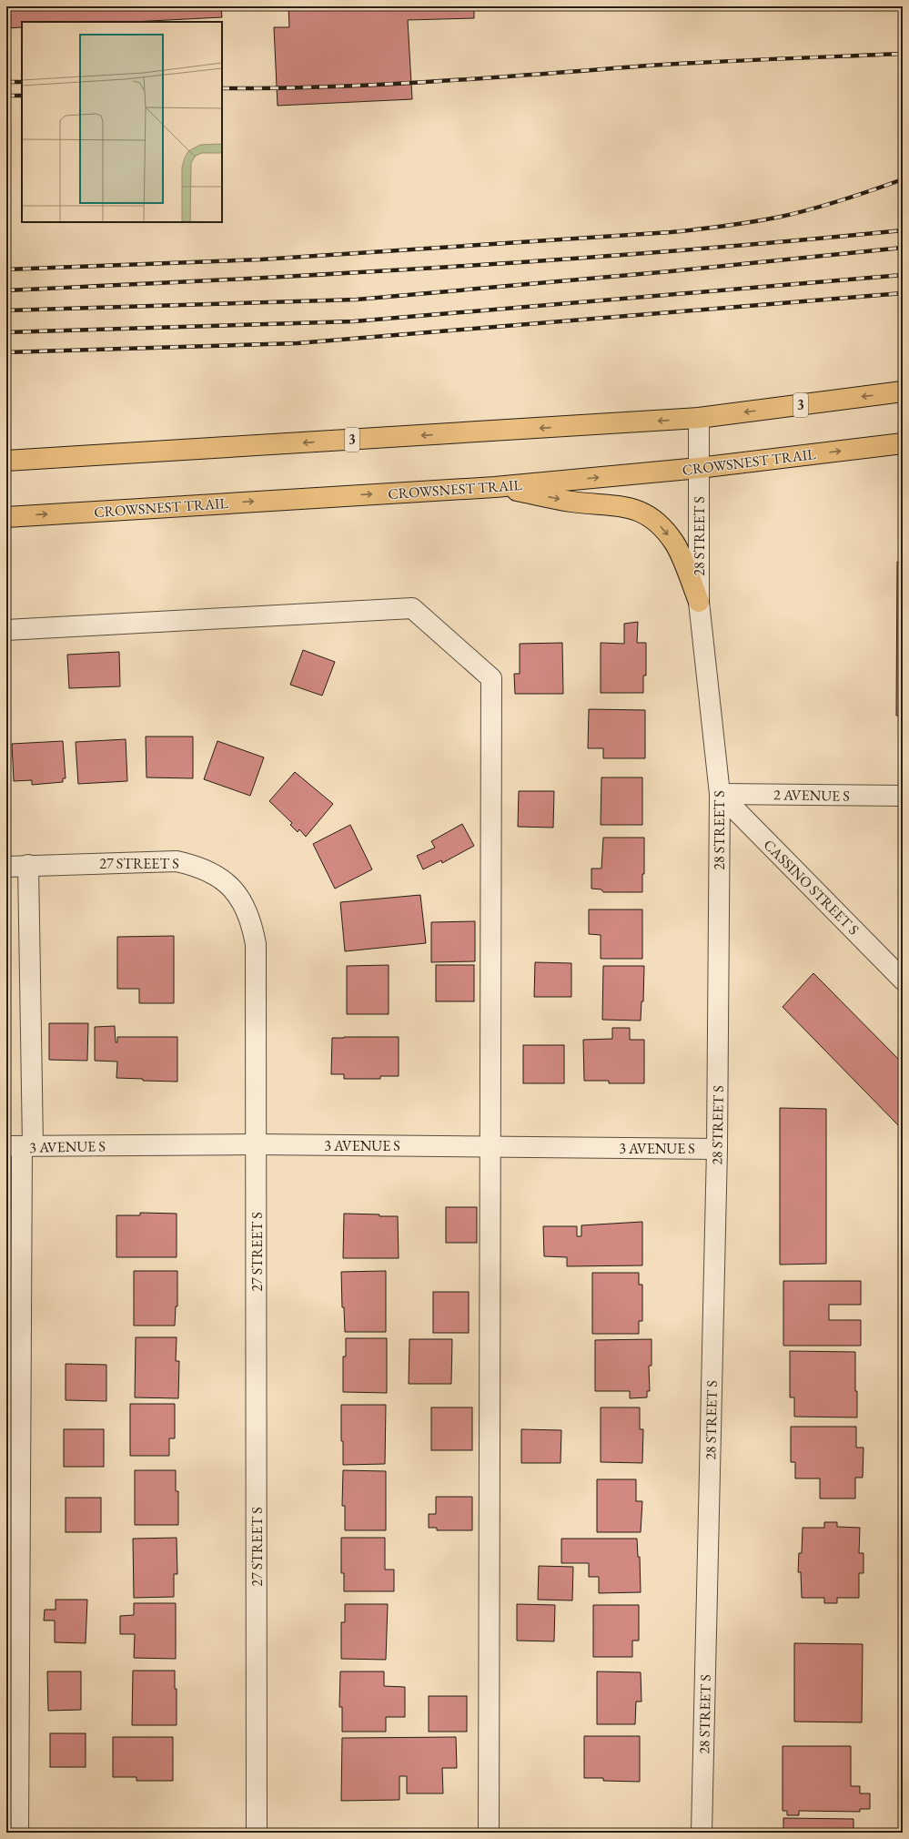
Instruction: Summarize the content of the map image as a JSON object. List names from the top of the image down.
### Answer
{
  "streets": {
    "highway": ["3", "CROWSNEST TRAIL"],
    "street": [
      "28 STREET S",
      "2 AVENUE S",
      "27 STREET S",
      "CASSINO STREET S",
      "3 AVENUE S"
    ]
  },
  "crossings": [
    ["3", "28 STREET S"],
    ["CROWSNEST TRAIL", "28 STREET S"],
    ["28 STREET S", "2 AVENUE S"],
    ["28 STREET S", "CASSINO STREET S"],
    ["28 STREET S", "3 AVENUE S"],
    ["2 AVENUE S", "CASSINO STREET S"],
    ["27 STREET S", "3 AVENUE S"]
  ]
}
